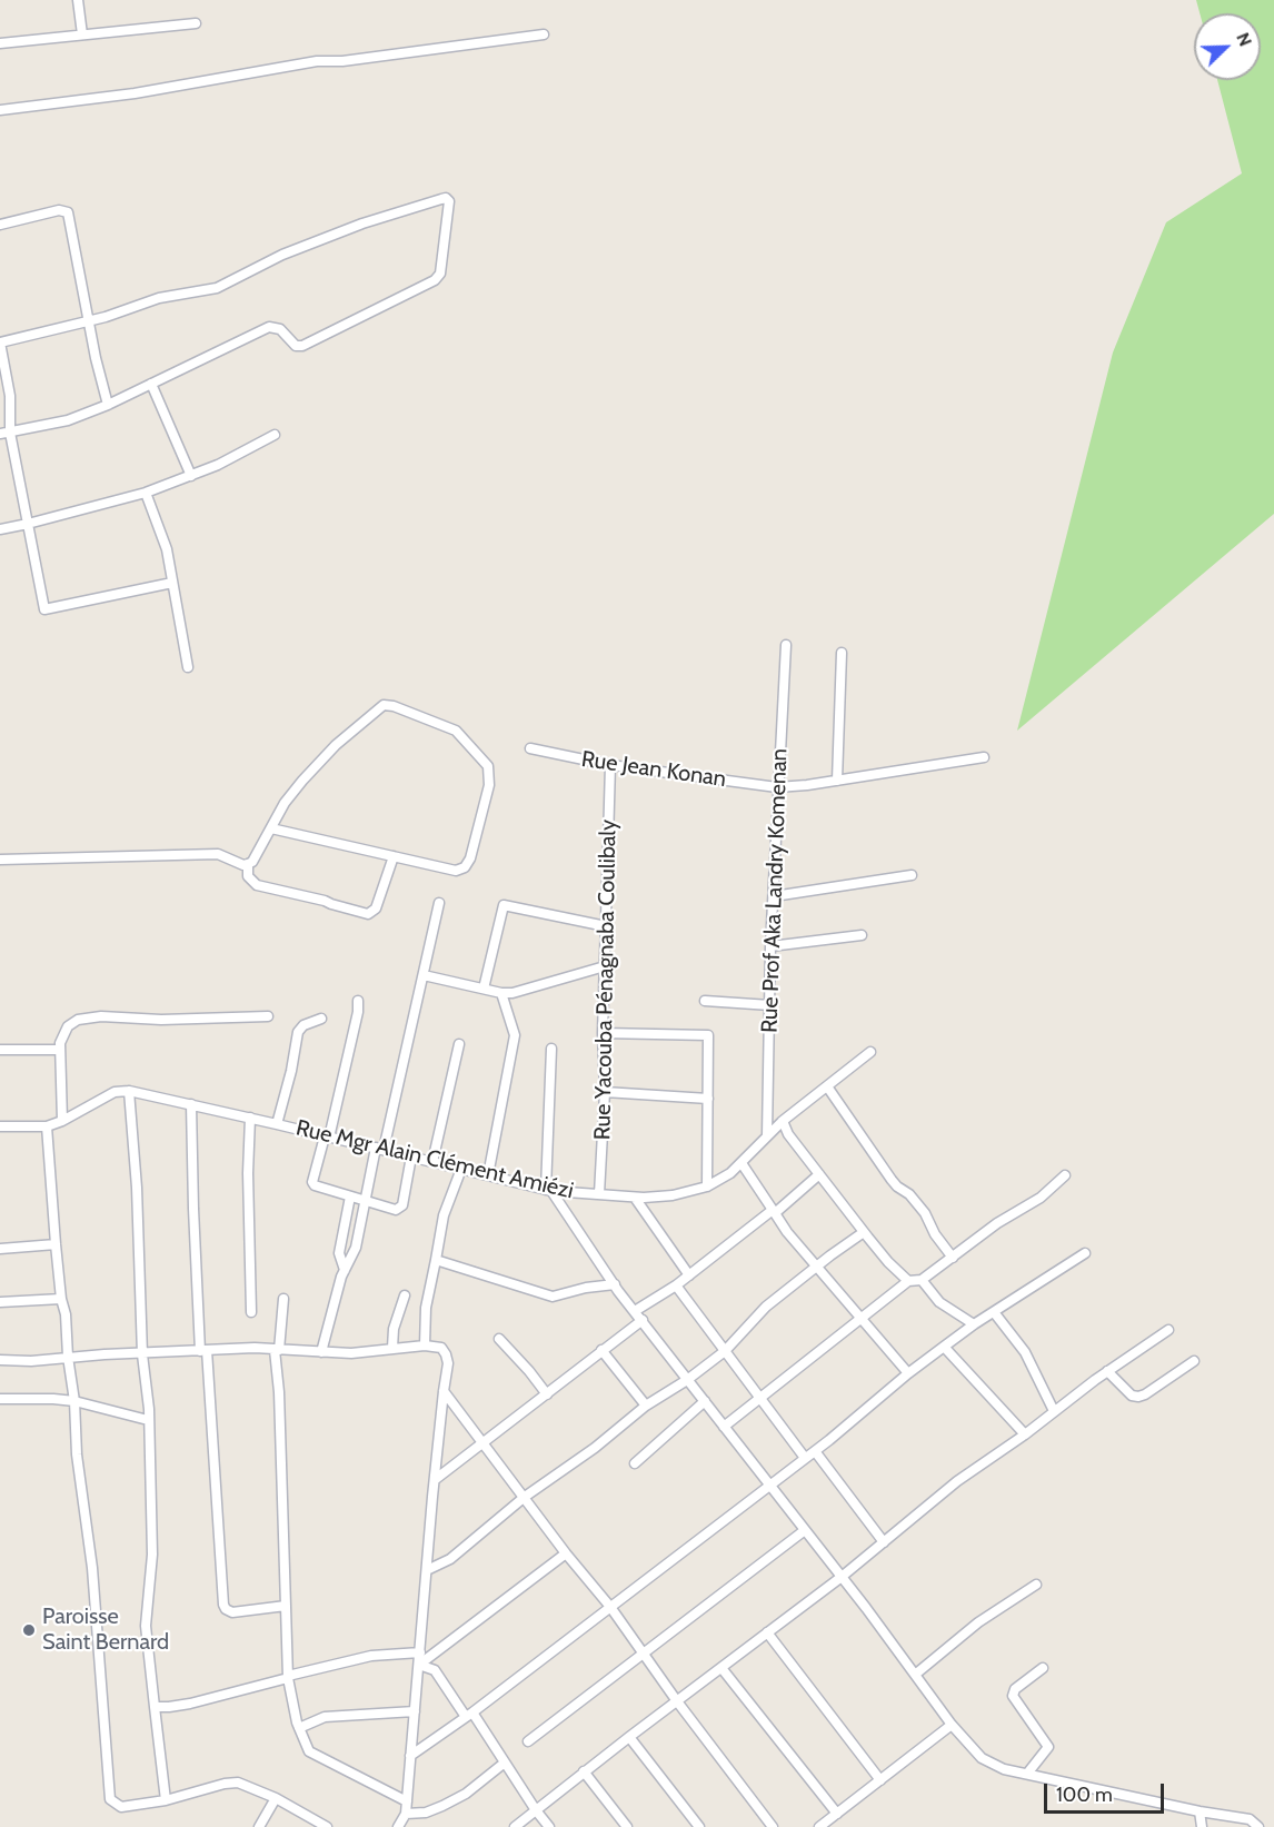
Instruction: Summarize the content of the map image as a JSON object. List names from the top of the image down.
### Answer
{
  "streets": {
    "street": [
      "Rue Jean Konan",
      "Rue Prof Aka Landry Komenan",
      "Rue Yacouba Pénagnaba Coulibaly",
      "Rue Mgr Alain Clément Amiézi"
    ]
  },
  "crossings": [
    ["Rue Jean Konan", "Rue Prof Aka Landry Komenan"],
    ["Rue Jean Konan", "Rue Yacouba Pénagnaba Coulibaly"],
    ["Rue Prof Aka Landry Komenan", "Rue Mgr Alain Clément Amiézi"],
    ["Rue Yacouba Pénagnaba Coulibaly", "Rue Mgr Alain Clément Amiézi"]
  ],
  "places": ["Paroisse Saint Bernard"],
  "scale_bar": "100 m",
  "north": "top right"
}
